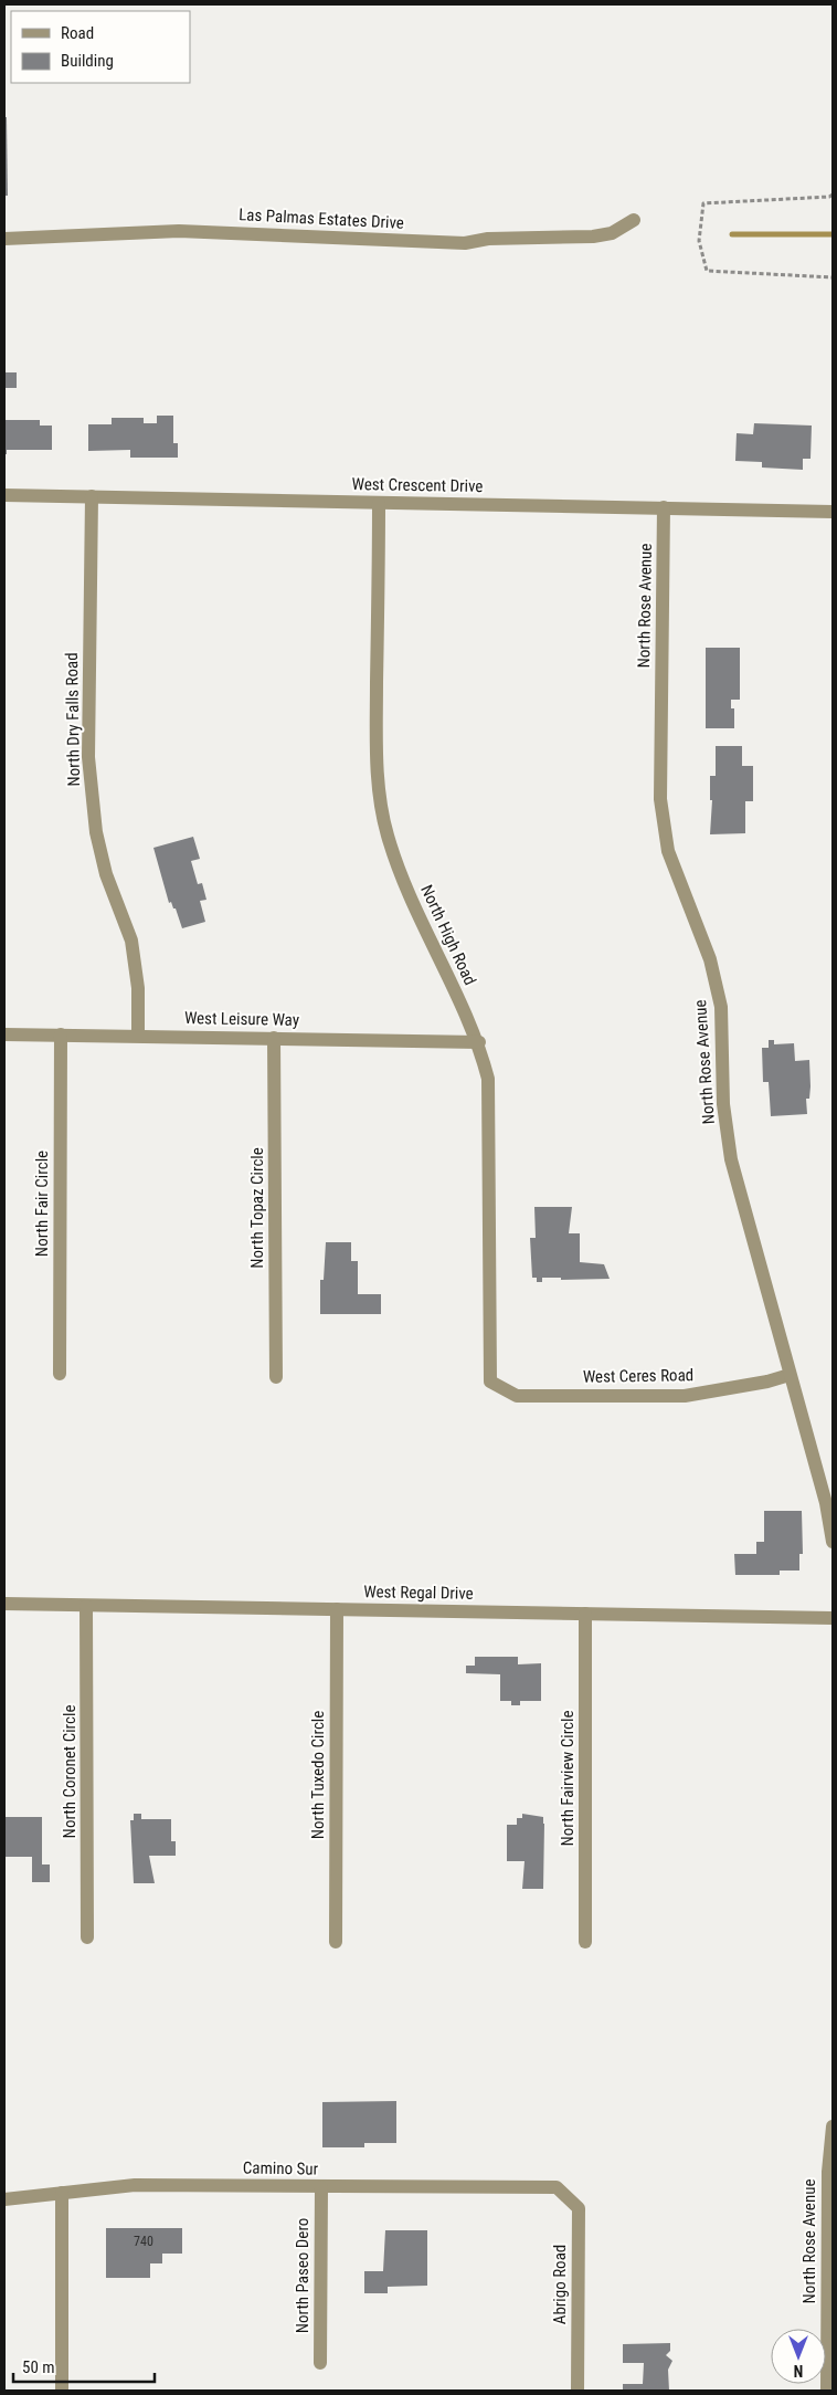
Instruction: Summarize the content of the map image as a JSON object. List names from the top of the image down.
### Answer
{
  "streets": {
    "street": [
      "Las Palmas Estates Drive",
      "West Crescent Drive",
      "North Rose Avenue",
      "North Dry Falls Road",
      "North High Road",
      "West Leisure Way",
      "North Fair Circle",
      "North Topaz Circle",
      "West Ceres Road",
      "West Regal Drive",
      "North Coronet Circle",
      "North Tuxedo Circle",
      "North Fairview Circle",
      "Camino Sur",
      "North Paseo Dero",
      "Abrigo Road"
    ]
  },
  "crossings": [
    ["West Crescent Drive", "North Rose Avenue"],
    ["West Crescent Drive", "North Dry Falls Road"],
    ["West Crescent Drive", "North High Road"],
    ["North Rose Avenue", "West Ceres Road"],
    ["North Dry Falls Road", "West Leisure Way"],
    ["North High Road", "West Leisure Way"],
    ["North High Road", "West Ceres Road"],
    ["West Leisure Way", "North Fair Circle"],
    ["West Leisure Way", "North Topaz Circle"],
    ["West Regal Drive", "North Coronet Circle"],
    ["West Regal Drive", "North Tuxedo Circle"],
    ["West Regal Drive", "North Fairview Circle"],
    ["Camino Sur", "North Paseo Dero"],
    ["Camino Sur", "Abrigo Road"]
  ],
  "house_numbers": ["740"],
  "legend": ["Road", "Building"],
  "scale_bar": "50 m",
  "north": "bottom"
}
